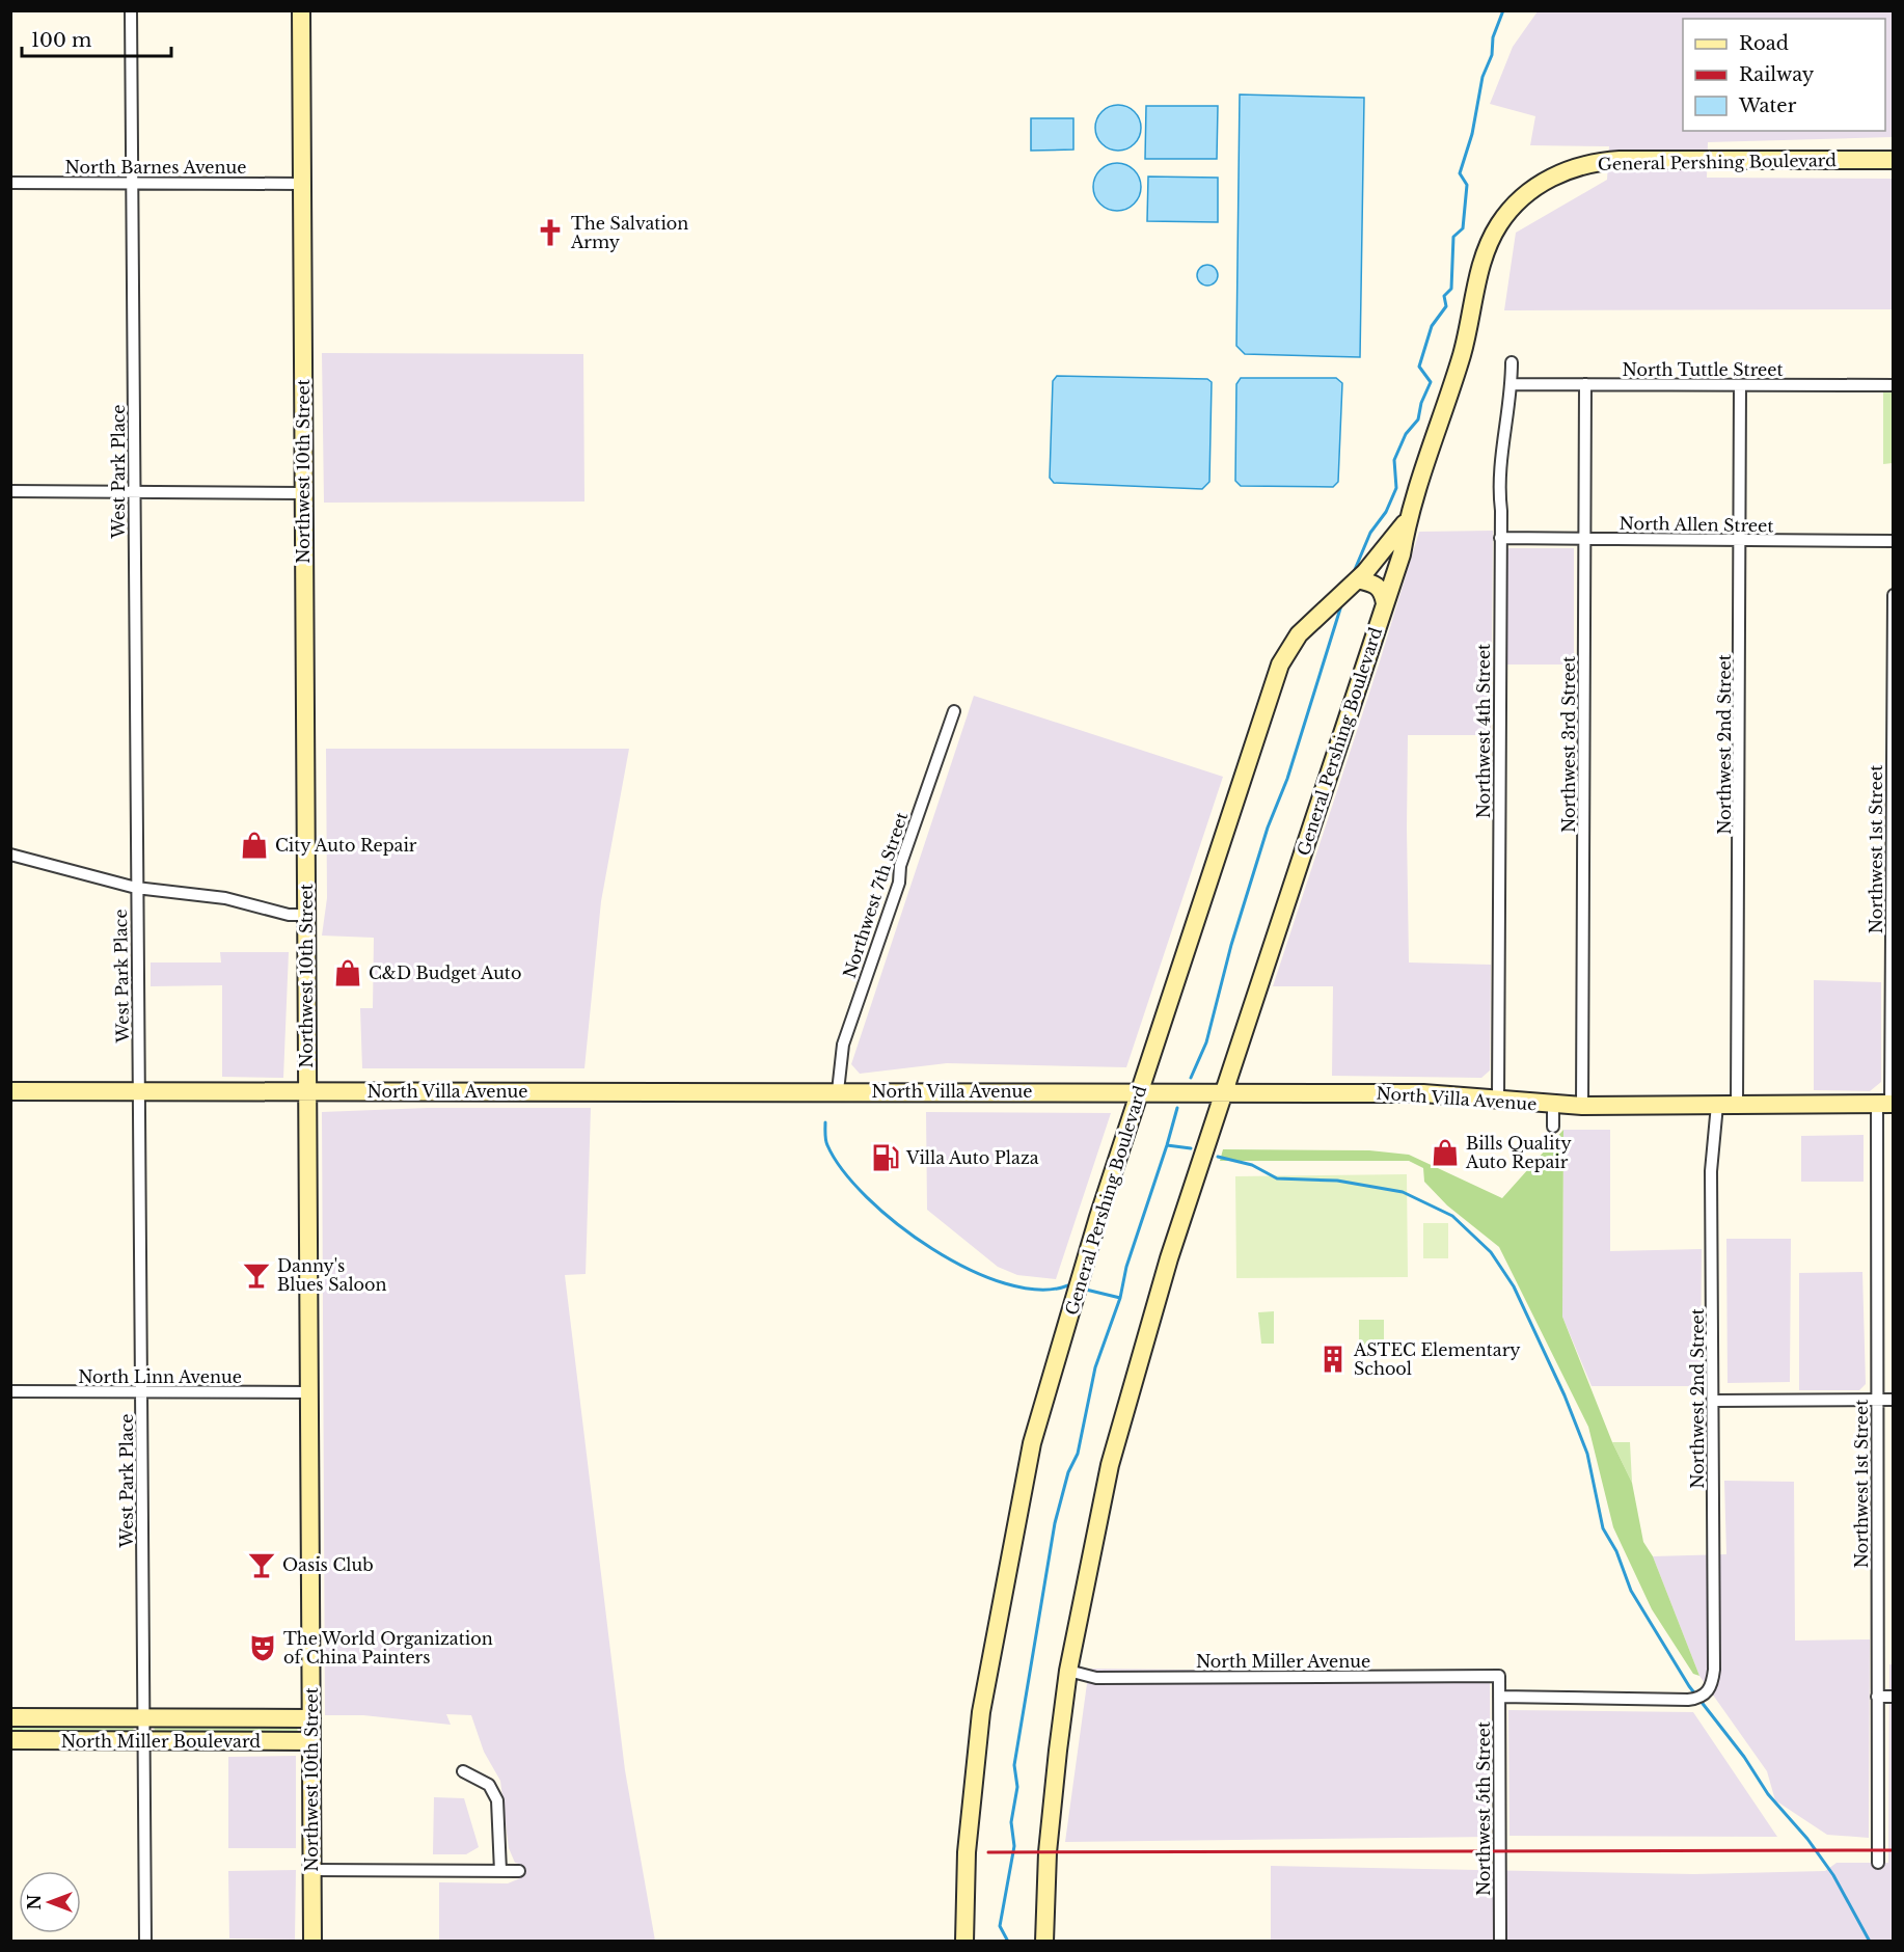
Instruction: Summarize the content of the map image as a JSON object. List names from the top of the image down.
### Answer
{
  "streets": {
    "main road": [
      "General Pershing Boulevard",
      "Northwest 10th Street",
      "North Villa Avenue",
      "North Miller Boulevard"
    ],
    "street": [
      "North Barnes Avenue",
      "North Tuttle Street",
      "West Park Place",
      "North Allen Street",
      "Northwest 4th Street",
      "Northwest 3rd Street",
      "Northwest 2nd Street",
      "Northwest 1st Street",
      "Northwest 7th Street",
      "North Linn Avenue",
      "North Miller Avenue",
      "Northwest 5th Street"
    ]
  },
  "crossings": [
    ["General Pershing Boulevard", "North Villa Avenue"],
    ["General Pershing Boulevard", "North Miller Avenue"],
    ["North Barnes Avenue", "West Park Place"],
    ["North Barnes Avenue", "Northwest 10th Street"],
    ["North Tuttle Street", "Northwest 4th Street"],
    ["North Tuttle Street", "Northwest 3rd Street"],
    ["North Tuttle Street", "Northwest 2nd Street"],
    ["West Park Place", "North Villa Avenue"],
    ["West Park Place", "North Linn Avenue"],
    ["West Park Place", "North Miller Boulevard"],
    ["Northwest 10th Street", "North Villa Avenue"],
    ["Northwest 10th Street", "North Linn Avenue"],
    ["Northwest 10th Street", "North Miller Boulevard"],
    ["North Allen Street", "Northwest 4th Street"],
    ["North Allen Street", "Northwest 3rd Street"],
    ["North Allen Street", "Northwest 2nd Street"],
    ["Northwest 4th Street", "North Villa Avenue"],
    ["Northwest 3rd Street", "North Villa Avenue"],
    ["Northwest 2nd Street", "North Villa Avenue"],
    ["Northwest 2nd Street", "Northwest 5th Street"],
    ["Northwest 1st Street", "North Villa Avenue"],
    ["Northwest 7th Street", "North Villa Avenue"],
    ["North Miller Avenue", "Northwest 5th Street"]
  ],
  "places": {
    "church": ["The Salvation Army"],
    "shop": ["City Auto Repair", "C&D Budget Auto", "Bills Quality Auto Repair"],
    "fuel station": ["Villa Auto Plaza"],
    "bar": ["Danny's Blues Saloon", "Oasis Club"],
    "building": ["ASTEC Elementary School"],
    "theatre": ["The World Organization of China Painters"]
  },
  "legend": ["Road", "Railway", "Water"],
  "scale_bar": "100 m",
  "north": "left"
}
